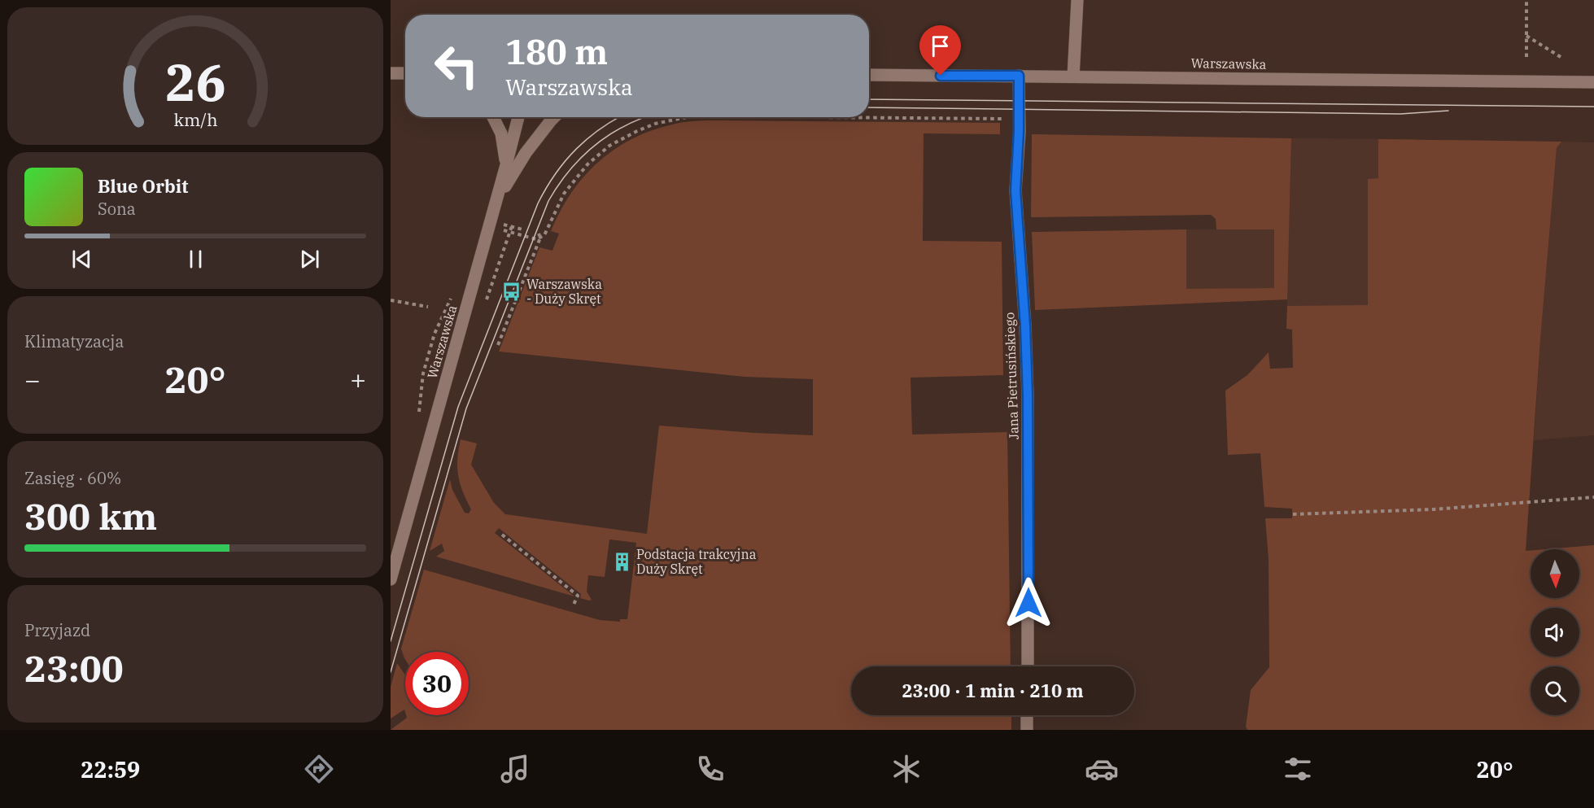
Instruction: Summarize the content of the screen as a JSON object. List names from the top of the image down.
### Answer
{
  "streets": {
    "street": ["Warszawska", "Jana Pietrusińskiego"]
  },
  "crossings": [
    ["Warszawska", "Jana Pietrusińskiego"]
  ],
  "places": {
    "bus stop": ["Warszawska - Duży Skręt"],
    "building": ["Podstacja trakcyjna Duży Skręt"]
  },
  "north": "bottom",
  "page": {
    "turn": ["180 m", "Warszawska"],
    "song": ["Blue Orbit", "Sona"],
    "tile": [
      "Klimatyzacja",
      ["Zasięg · 60%", "300 km"],
      ["Przyjazd", "23:00"]
    ],
    "heat": ["−", "20°", "+"],
    "limit": "30",
    "trip": "23:00 · 1 min · 210 m",
    "tabs": ["22:59", "20°"],
    "gauge": ["26", "km/h"]
  }
}
